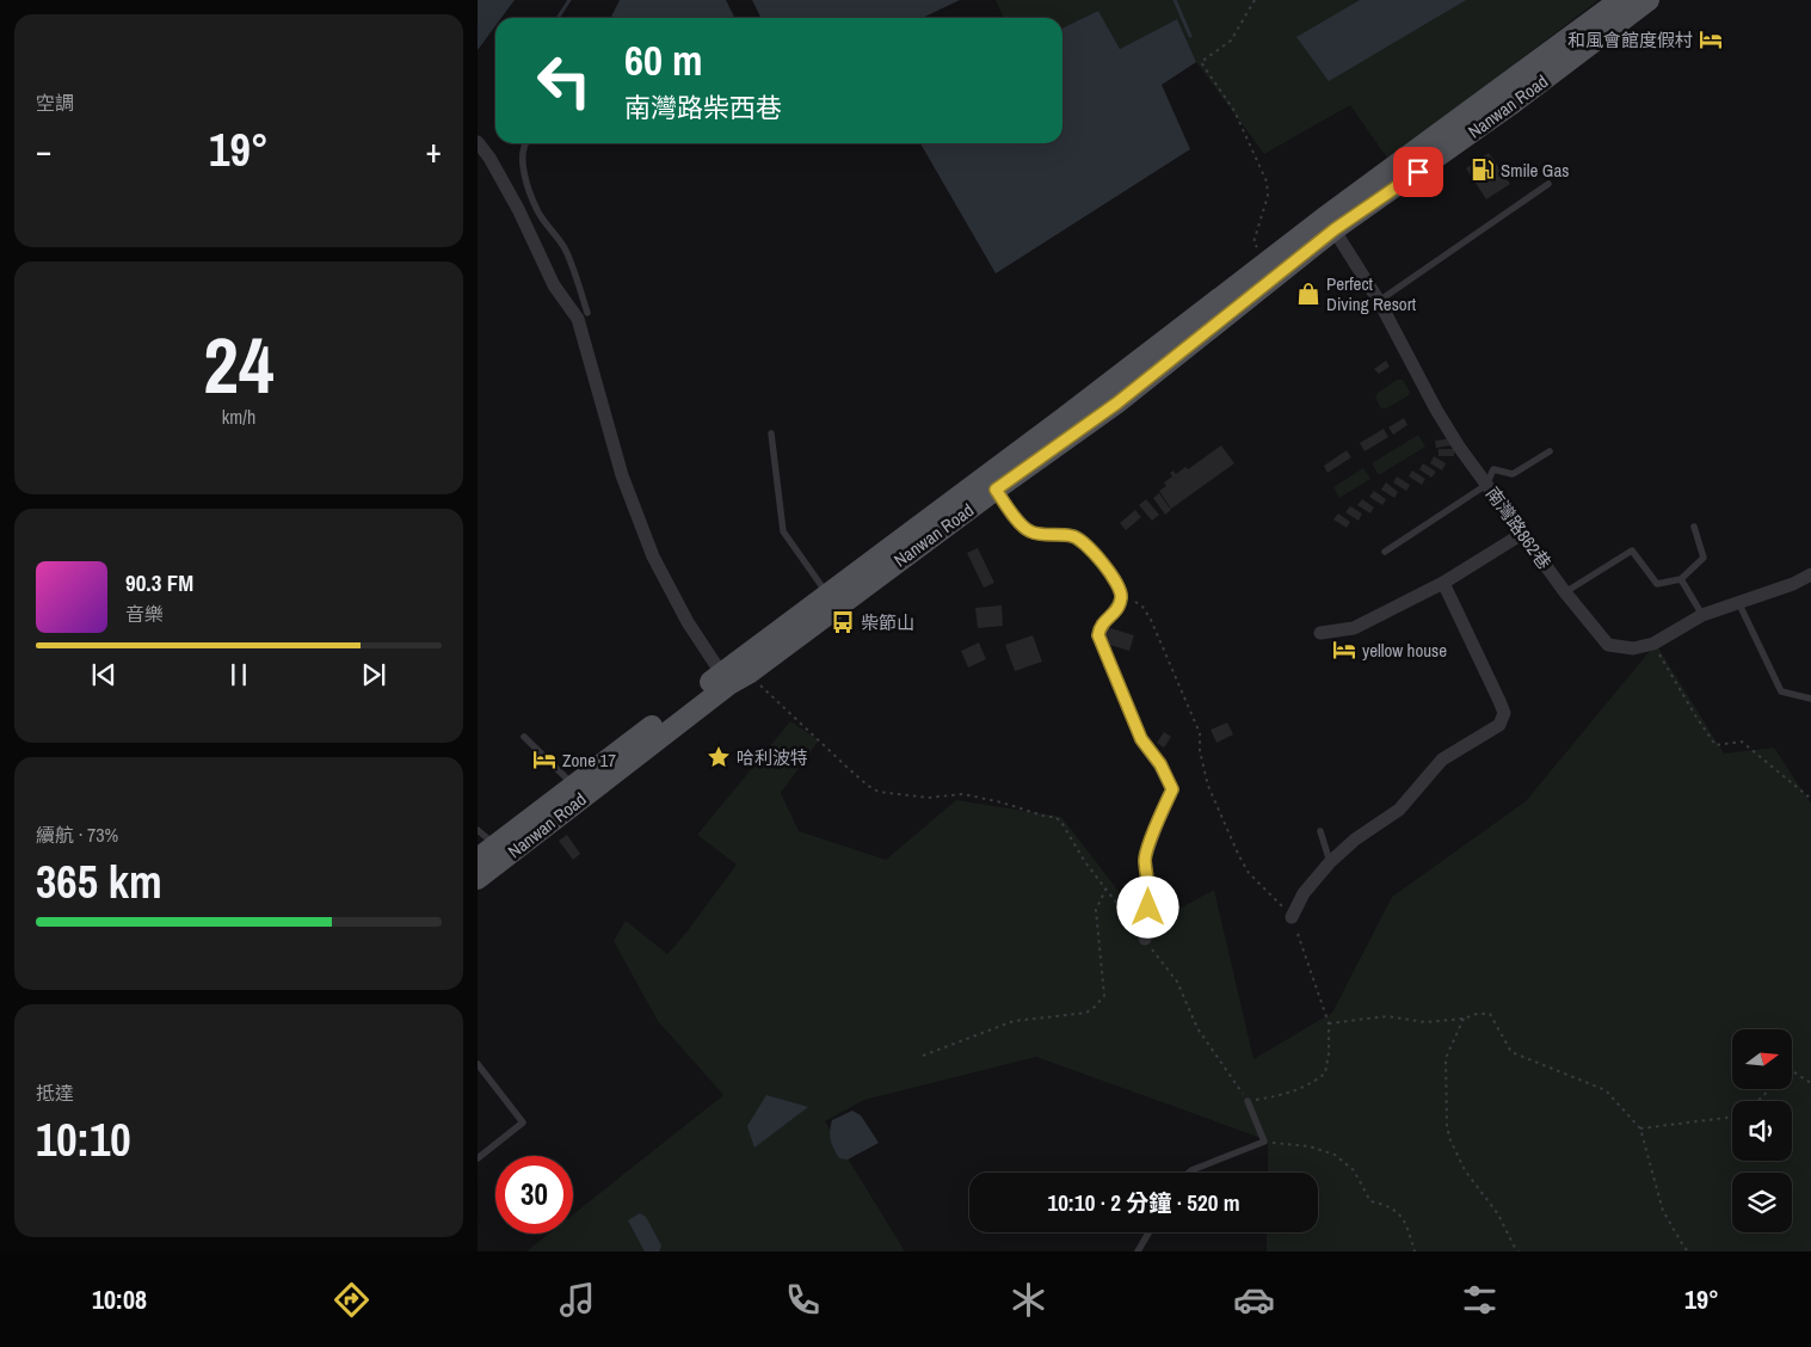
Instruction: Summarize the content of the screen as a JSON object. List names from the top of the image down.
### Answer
{
  "streets": {
    "main road": ["Nanwan Road"],
    "street": ["南灣路862巷"]
  },
  "crossings": [
    ["Nanwan Road", "南灣路862巷"]
  ],
  "places": {
    "hotel": ["和風會館度假村", "yellow house", "Zone 17"],
    "fuel station": ["Smile Gas"],
    "shop": ["Perfect Diving Resort"],
    "bus stop": ["柴節山"],
    "place": ["哈利波特"]
  },
  "north": "right",
  "page": {
    "tile": [
      "空調",
      ["24", "km/h"],
      ["續航 · 73%", "365 km"],
      ["抵達", "10:10"]
    ],
    "turn": ["60 m", "南灣路柴西巷"],
    "heat": ["−", "19°", "+"],
    "song": ["90.3 FM", "音樂"],
    "limit": "30",
    "trip": "10:10 · 2 分鐘 · 520 m",
    "tabs": ["10:08", "19°"]
  }
}
